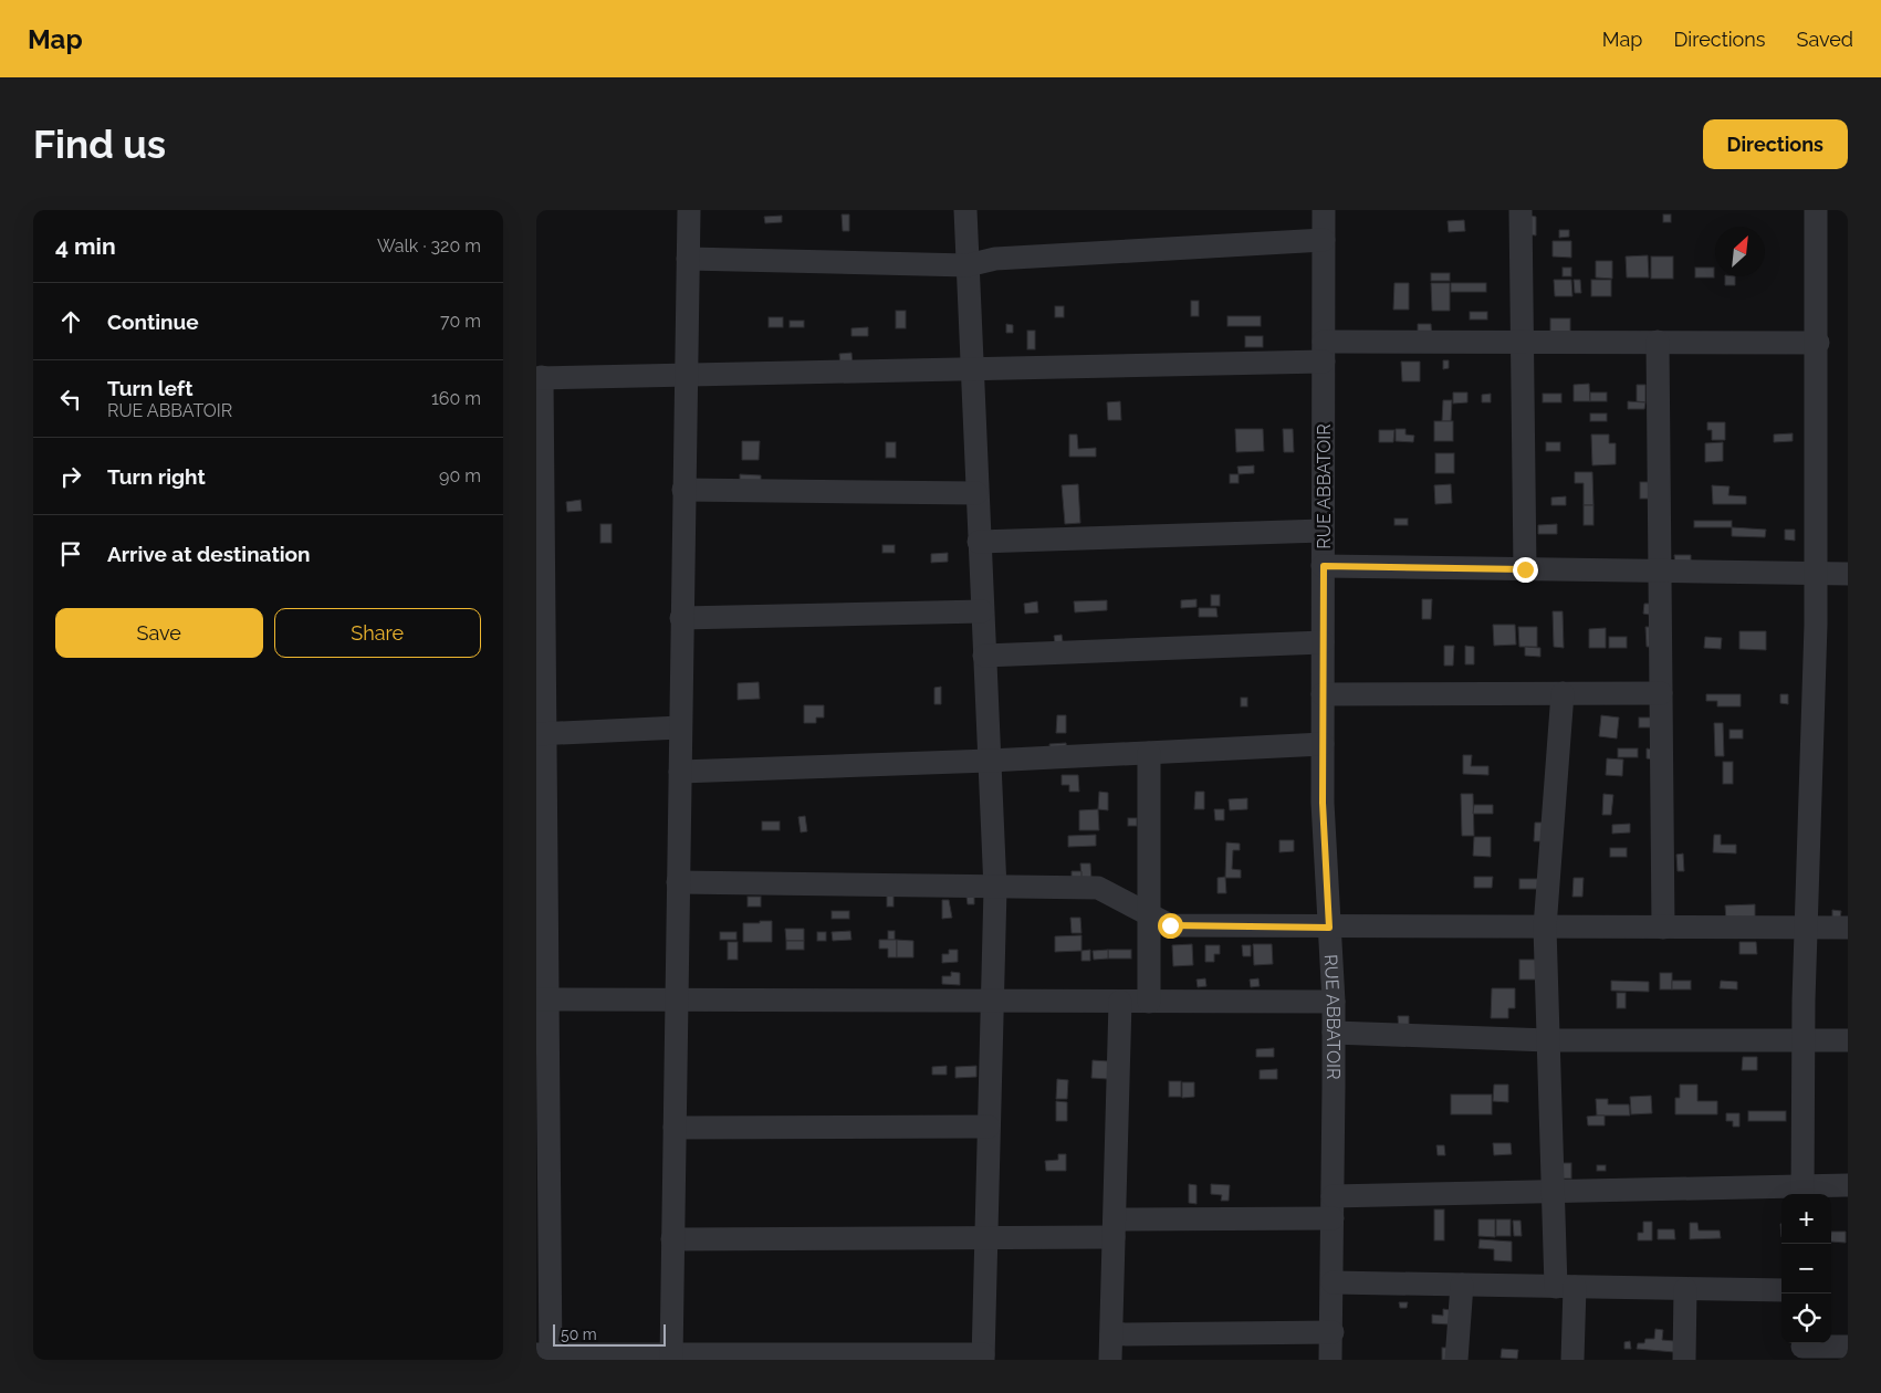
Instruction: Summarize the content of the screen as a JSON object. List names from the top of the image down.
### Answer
{
  "streets": {
    "street": ["RUE ABBATOIR"]
  },
  "scale_bar": "50 m",
  "north": "top right",
  "page": {
    "header": "Map",
    "nav": ["Map", "Directions", "Saved"],
    "buttons": [
      "Directions",
      ["Save", "Share"]
    ],
    "title": "Find us",
    "heading": ["4 min", "Walk · 320 m"],
    "list": [
      ["Continue", "70 m"],
      ["Turn left", "RUE ABBATOIR", "160 m"],
      ["Turn right", "90 m"],
      "Arrive at destination"
    ],
    "map_buttons": ["+", "−"],
    "scale": "50 m"
  }
}
